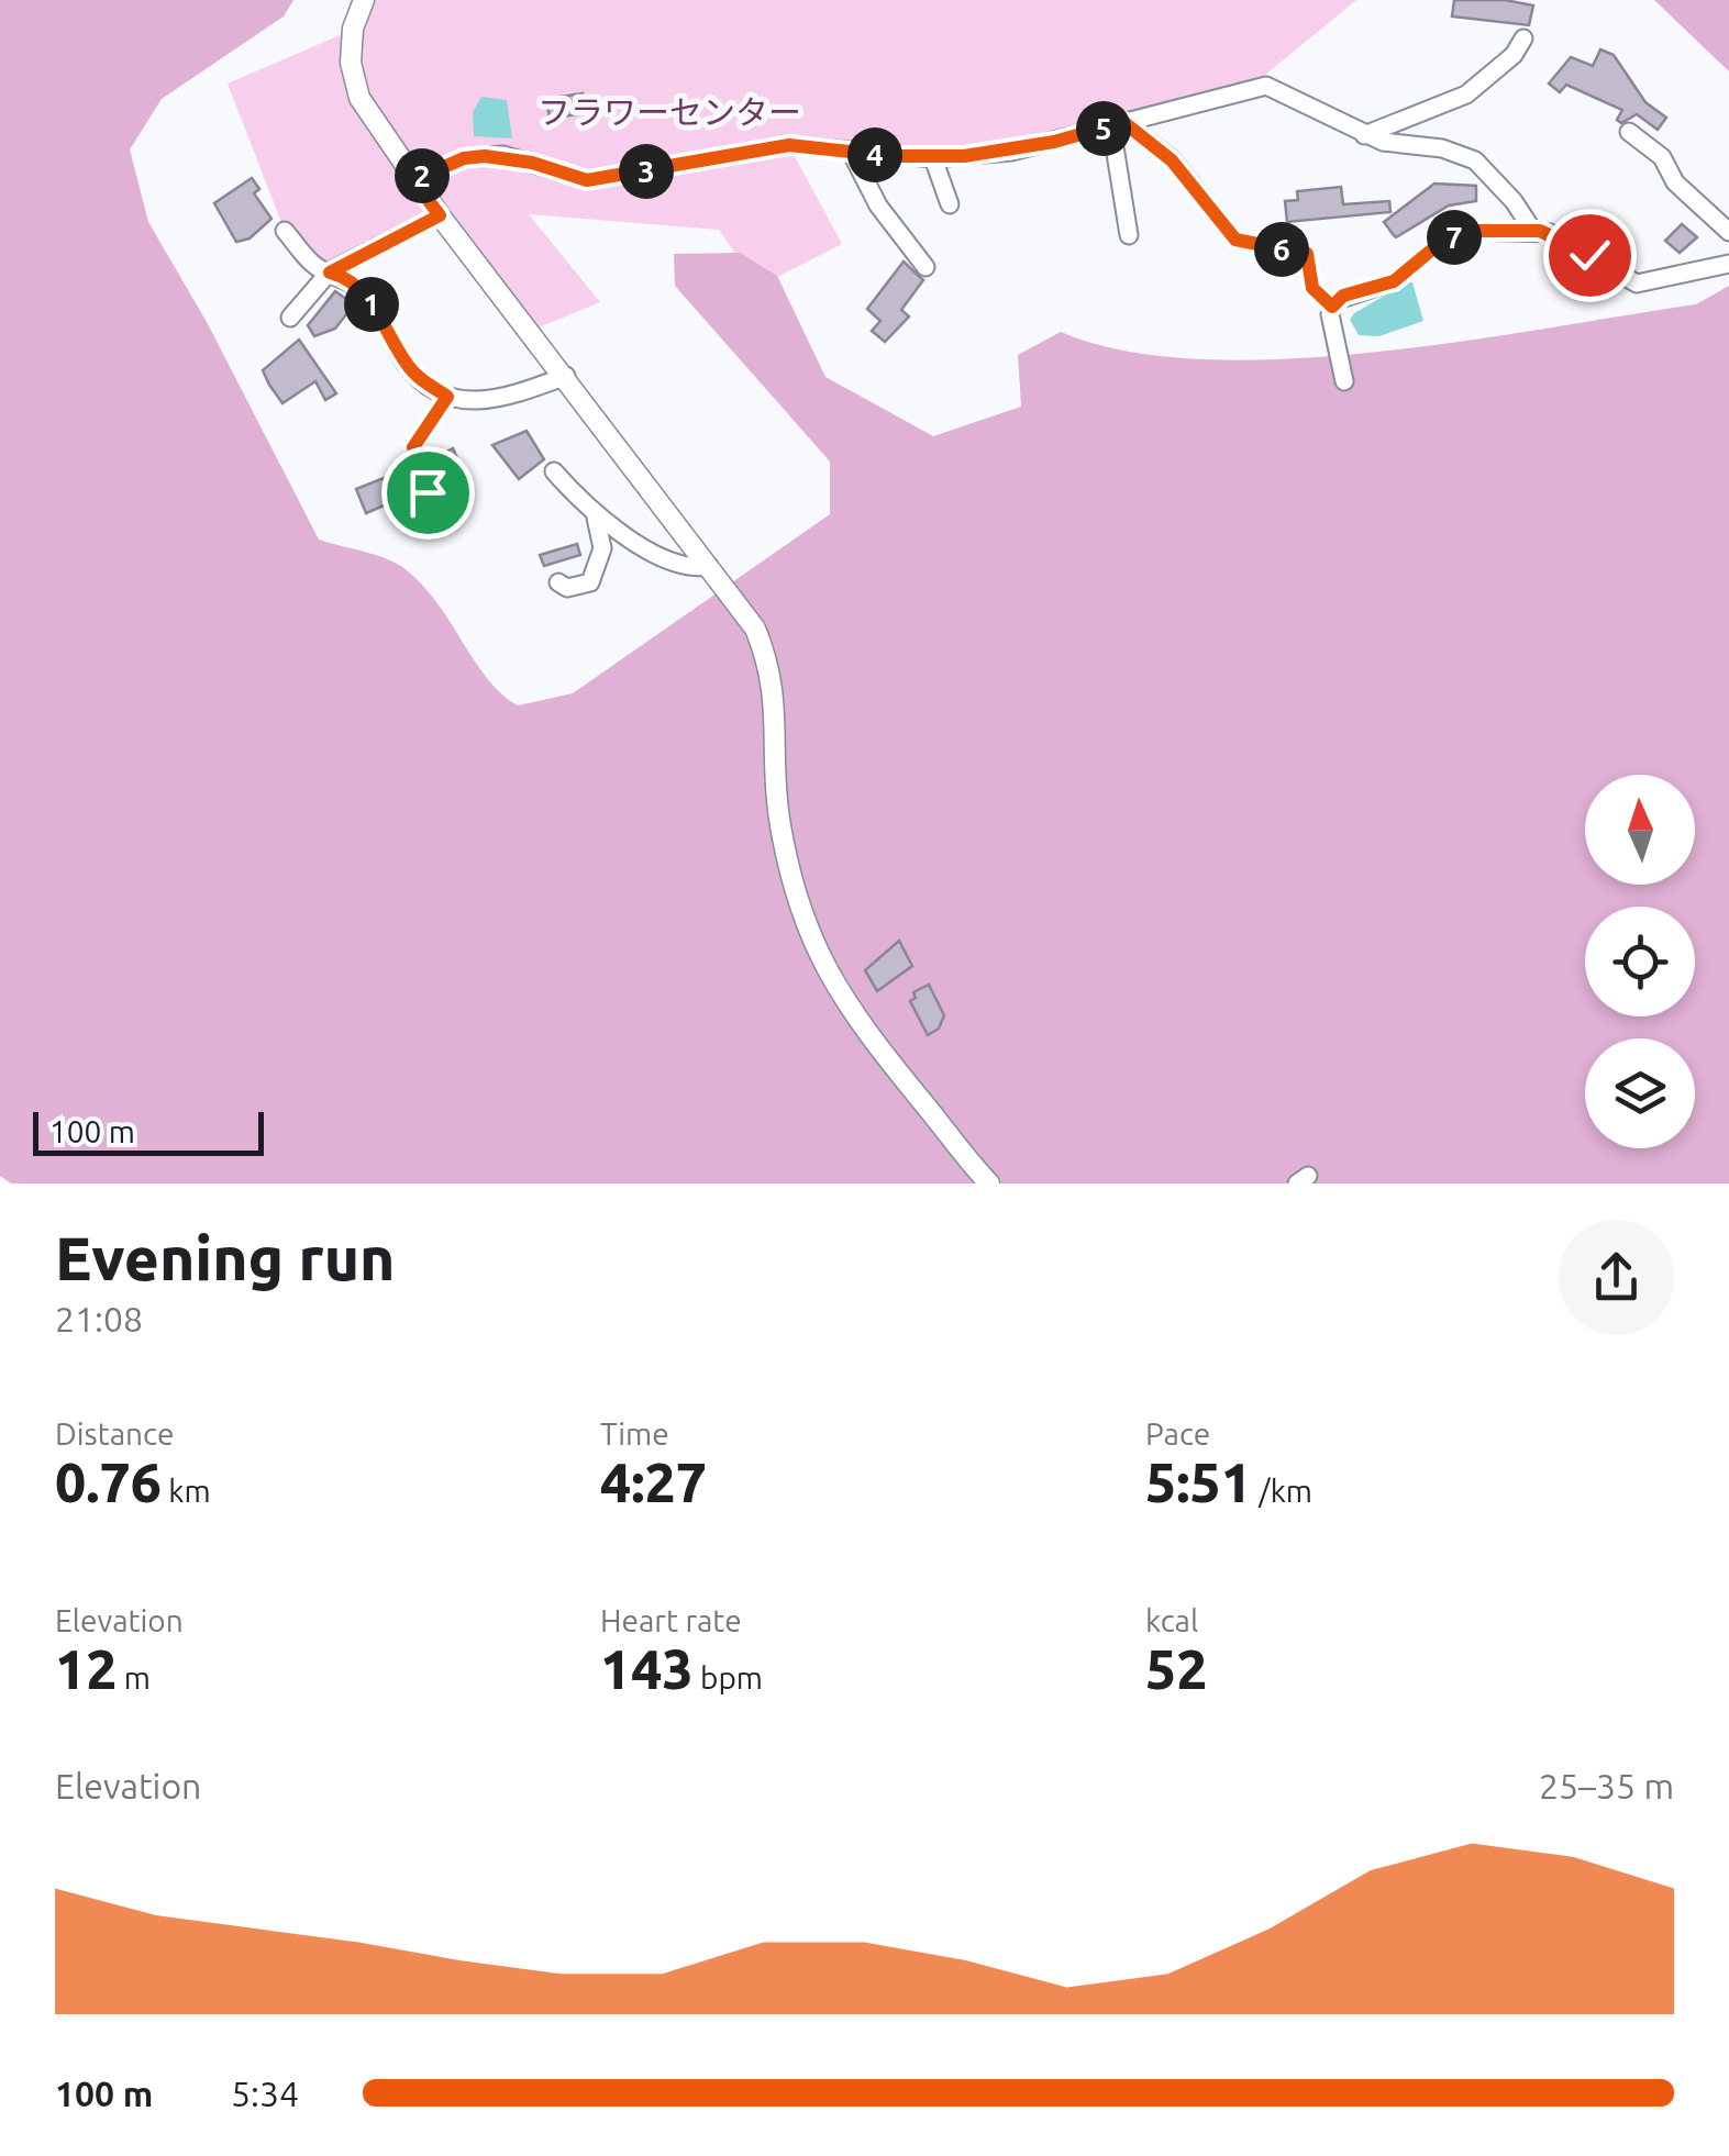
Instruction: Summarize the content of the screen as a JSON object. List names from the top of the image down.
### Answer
{
  "parks": ["フラワーセンター"],
  "scale_bar": "100 m",
  "north": "top",
  "page": {
    "pins": [
      "5",
      "4",
      "3",
      "2",
      "7",
      "6",
      "1"
    ],
    "scale": "100 m",
    "heading": ["Evening run", "21:08"],
    "stats": [
      ["Distance", "0.76 km"],
      ["Time", "4:27"],
      ["Pace", "5:51 /km"],
      ["Elevation", "12 m"],
      ["Heart rate", "143 bpm"],
      ["kcal", "52"]
    ],
    "chart": ["Elevation", "25–35 m"],
    "list": [
      {
        "name": "100 m",
        "note": "5:34"
      }
    ]
  }
}
